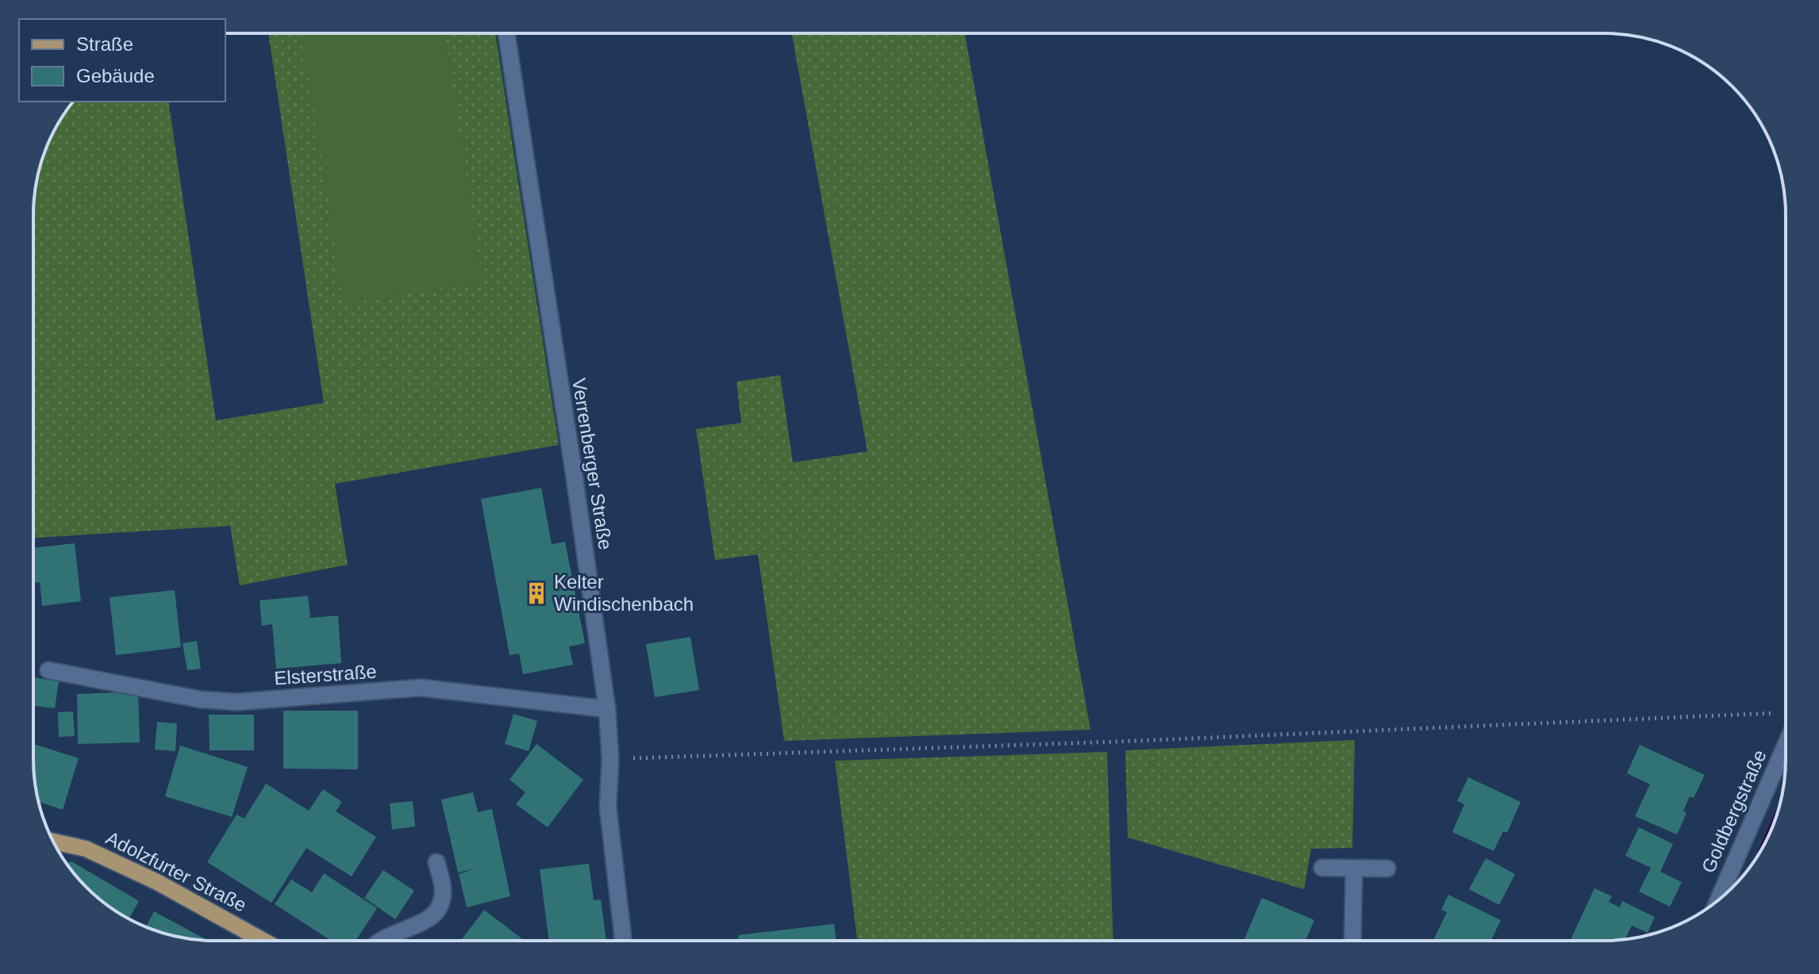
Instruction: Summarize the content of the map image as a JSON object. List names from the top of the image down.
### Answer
{
  "streets": {
    "main road": ["Adolzfurter Straße"],
    "street": ["Verrenberger Straße", "Elsterstraße", "Goldbergstraße"]
  },
  "crossings": [
    ["Verrenberger Straße", "Elsterstraße"]
  ],
  "places": {
    "building": ["Kelter Windischenbach"]
  },
  "legend": ["Straße", "Gebäude"]
}
